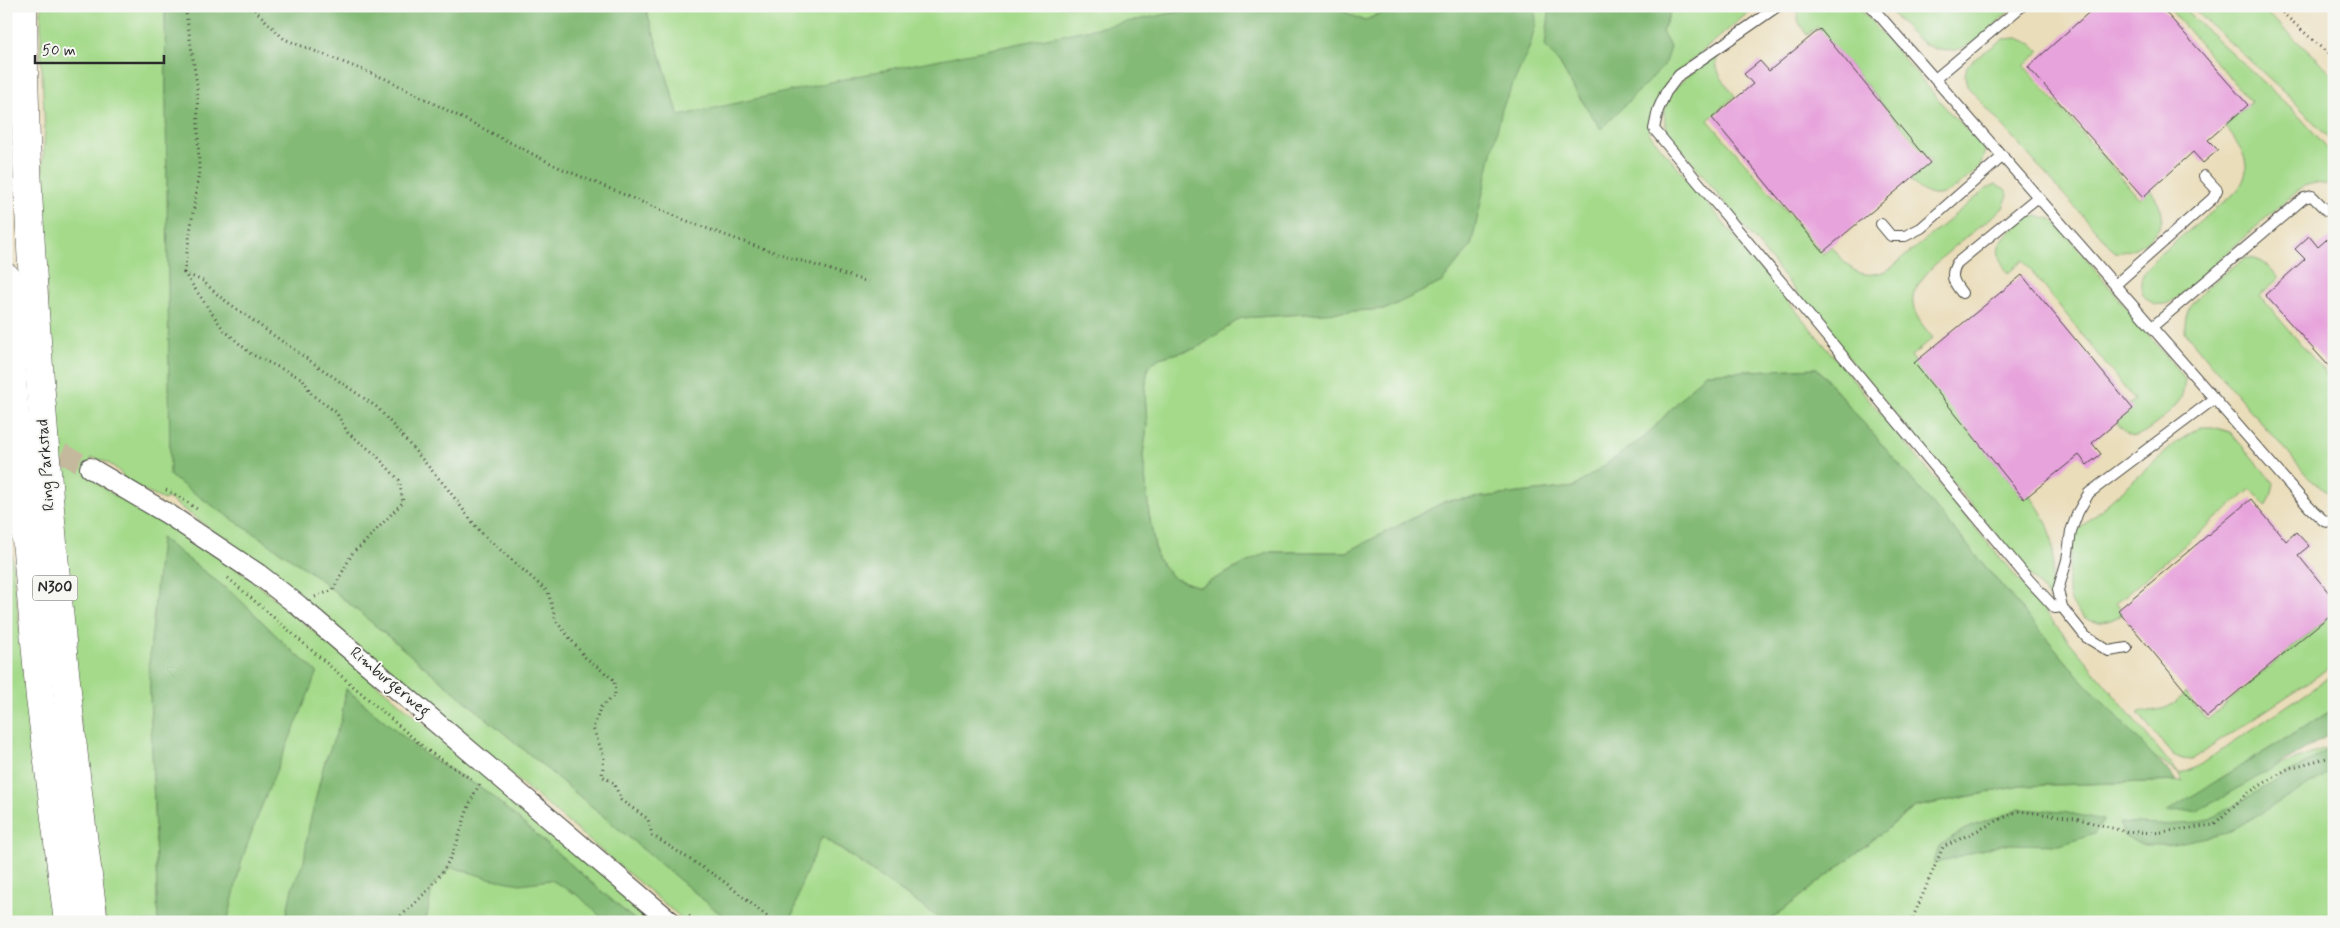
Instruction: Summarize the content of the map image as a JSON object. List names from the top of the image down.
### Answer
{
  "streets": {
    "highway": ["Ring Parkstad", "N300"],
    "street": ["Rimburgerweg"]
  },
  "scale_bar": "50 m"
}
